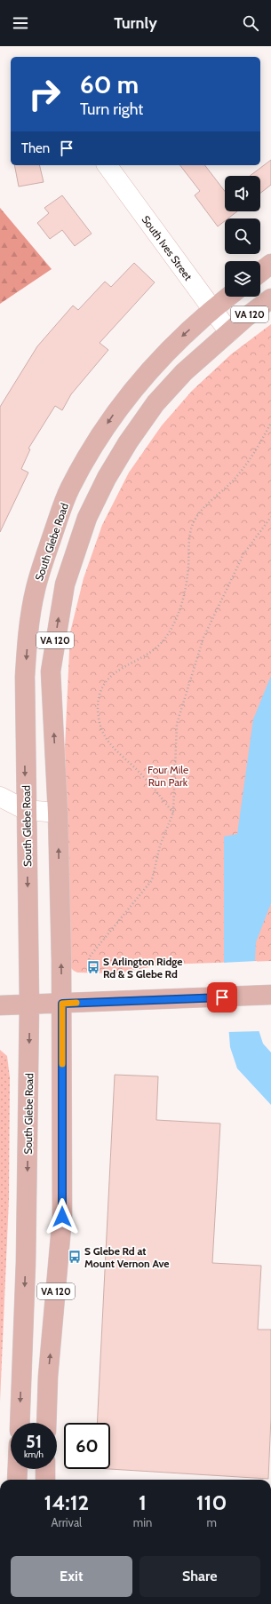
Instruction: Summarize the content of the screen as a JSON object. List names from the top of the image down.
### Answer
{
  "streets": {
    "main road": ["VA 120", "South Glebe Road"],
    "street": ["South Ives Street"]
  },
  "crossings": [
    ["South Ives Street", "VA 120"],
    ["South Ives Street", "South Glebe Road"]
  ],
  "parks": ["Four Mile Run Park"],
  "places": {
    "bus stop": ["S Arlington Ridge Rd & S Glebe Rd", "S Glebe Rd at Mount Vernon Ave"]
  },
  "page": {
    "header": "Turnly",
    "turn": ["60 m", "Turn right"],
    "then": "Then",
    "speed": "51 km/h",
    "limit": "60",
    "eta": [
      "14:12",
      "Arrival",
      "1",
      "min",
      "110",
      "m"
    ],
    "buttons": ["Exit", "Share"]
  }
}
